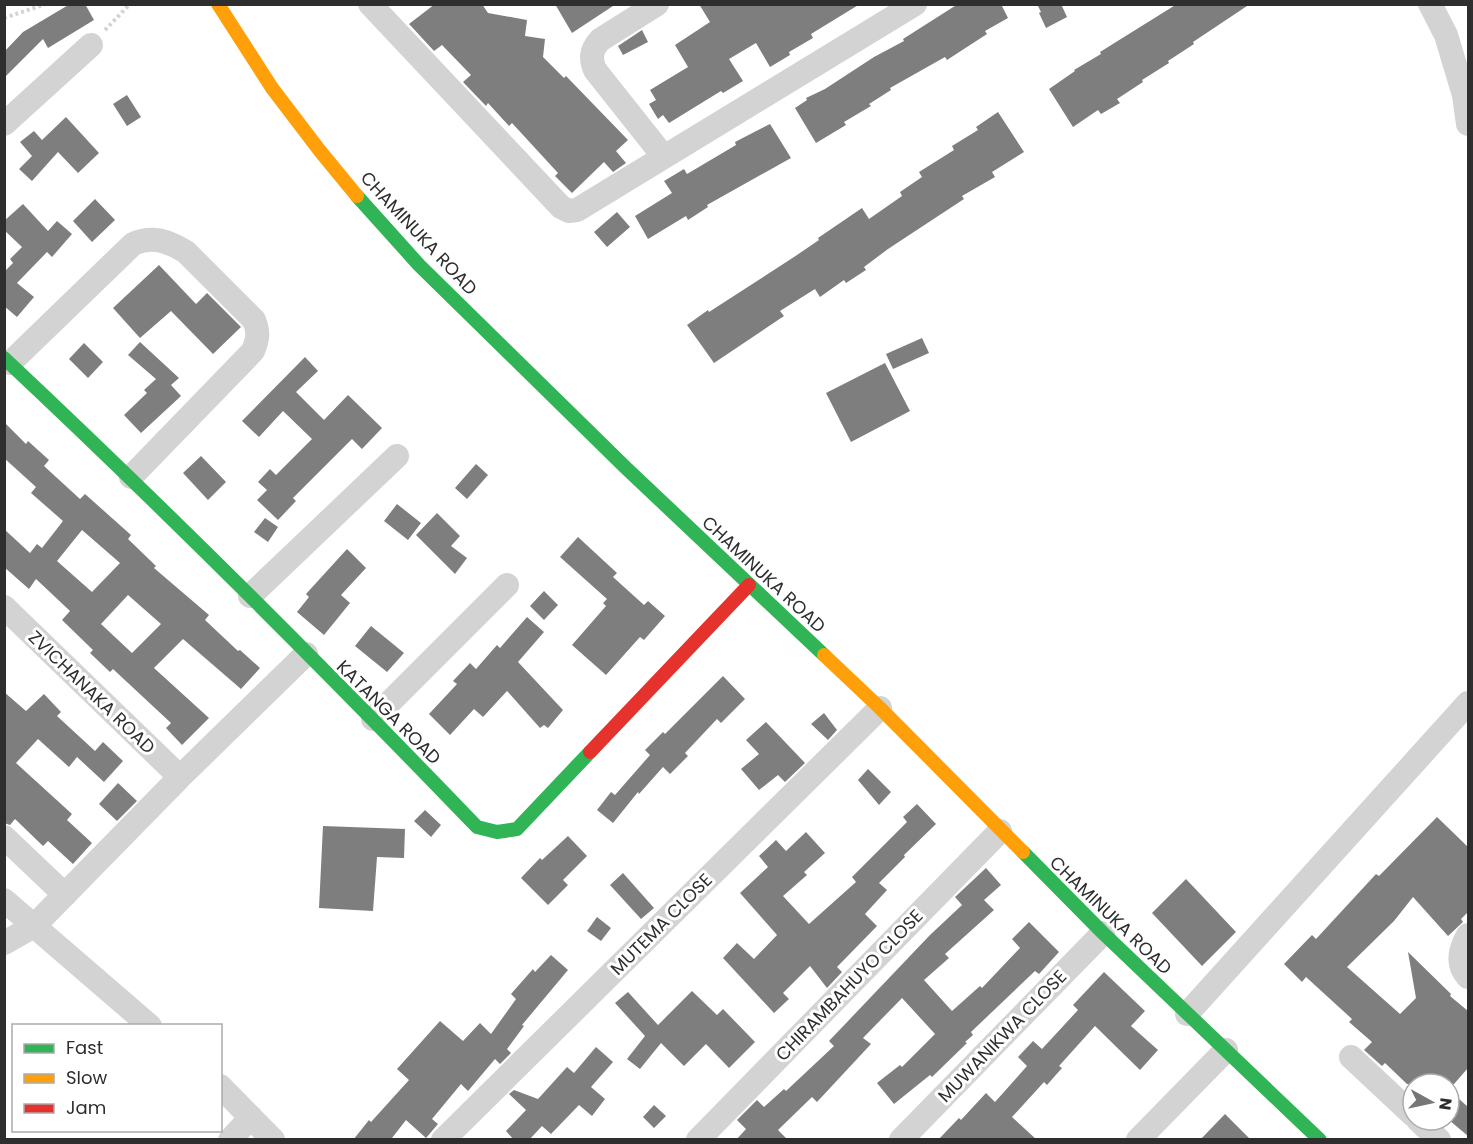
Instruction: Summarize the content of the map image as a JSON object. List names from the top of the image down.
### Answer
{
  "streets": {
    "main road": ["CHAMINUKA ROAD", "KATANGA ROAD"],
    "street": [
      "ZVICHANAKA ROAD",
      "MUTEMA CLOSE",
      "CHIRAMBAHUYO CLOSE",
      "MUWANIKWA CLOSE"
    ]
  },
  "crossings": [
    ["CHAMINUKA ROAD", "KATANGA ROAD"],
    ["CHAMINUKA ROAD", "MUTEMA CLOSE"],
    ["CHAMINUKA ROAD", "CHIRAMBAHUYO CLOSE"],
    ["CHAMINUKA ROAD", "MUWANIKWA CLOSE"]
  ],
  "legend": ["Fast", "Slow", "Jam"],
  "north": "right"
}
